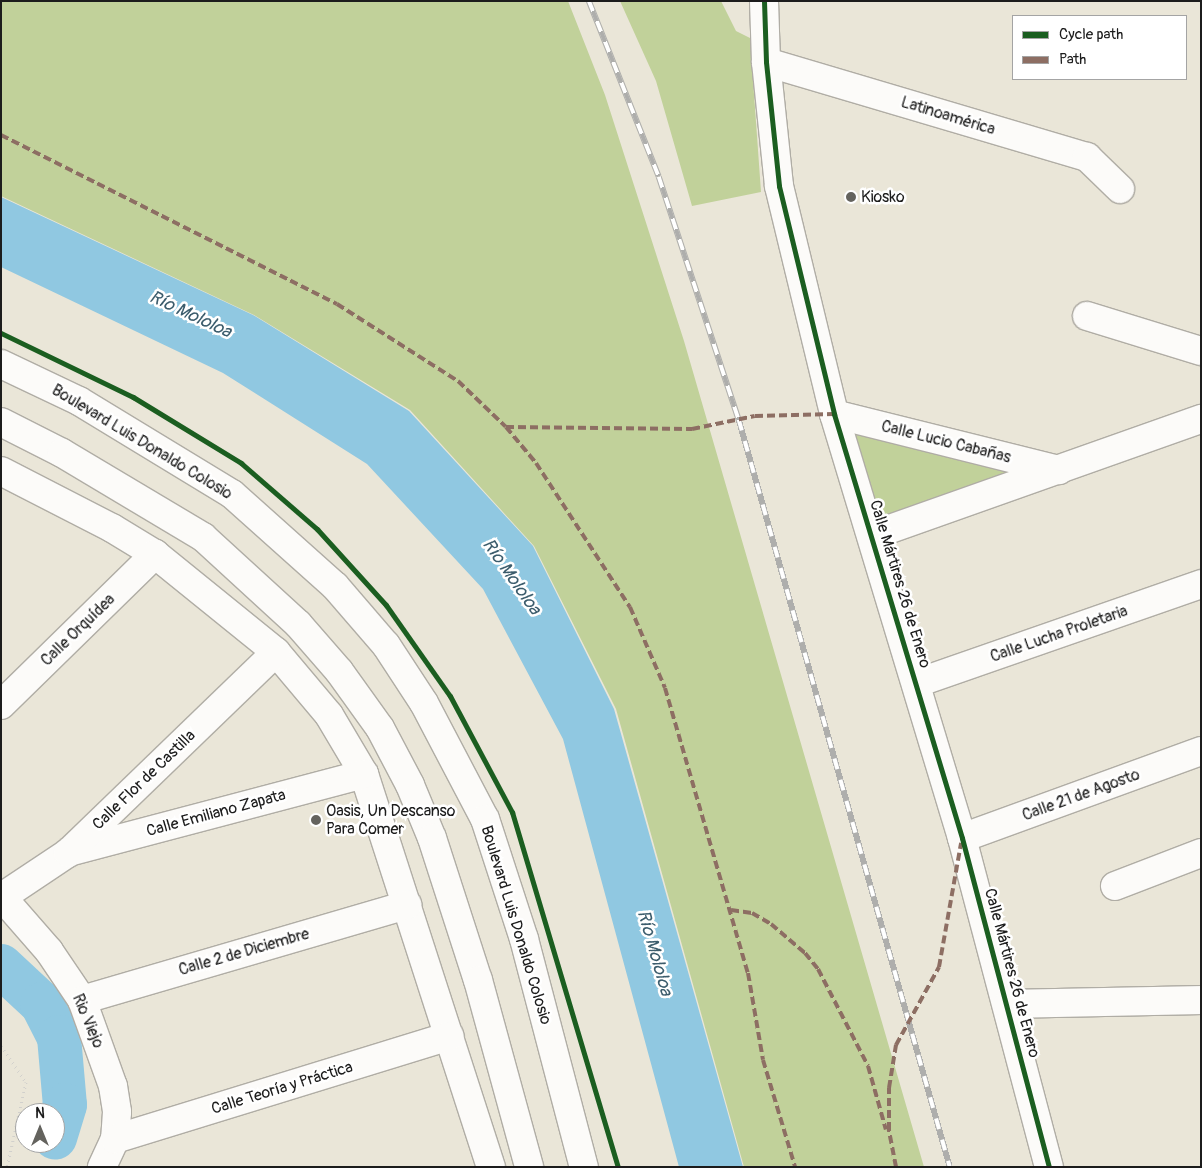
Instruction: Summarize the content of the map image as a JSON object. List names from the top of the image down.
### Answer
{
  "streets": {
    "street": [
      "Latinoamérica",
      "Boulevard Luis Donaldo Colosio",
      "Calle Lucio Cabañas",
      "Calle Mártires 26 de Enero",
      "Calle Orquídea",
      "Calle Lucha Proletaria",
      "Calle Flor de Castilla",
      "Calle 21 de Agosto",
      "Calle Emiliano Zapata",
      "Calle 2 de Diciembre",
      "Rio Viejo",
      "Calle Teoría y Práctica"
    ]
  },
  "crossings": [
    ["Latinoamérica", "Calle Mártires 26 de Enero"],
    ["Calle Lucio Cabañas", "Calle Mártires 26 de Enero"],
    ["Calle Mártires 26 de Enero", "Calle Lucha Proletaria"],
    ["Calle Mártires 26 de Enero", "Calle 21 de Agosto"],
    ["Calle Flor de Castilla", "Calle Emiliano Zapata"],
    ["Calle Flor de Castilla", "Rio Viejo"],
    ["Calle 2 de Diciembre", "Rio Viejo"],
    ["Rio Viejo", "Calle Teoría y Práctica"]
  ],
  "water": ["Río Mololoa"],
  "places": ["Kiosko", "Oasis, Un Descanso Para Comer"],
  "legend": ["Cycle path", "Path"],
  "north": "top"
}
